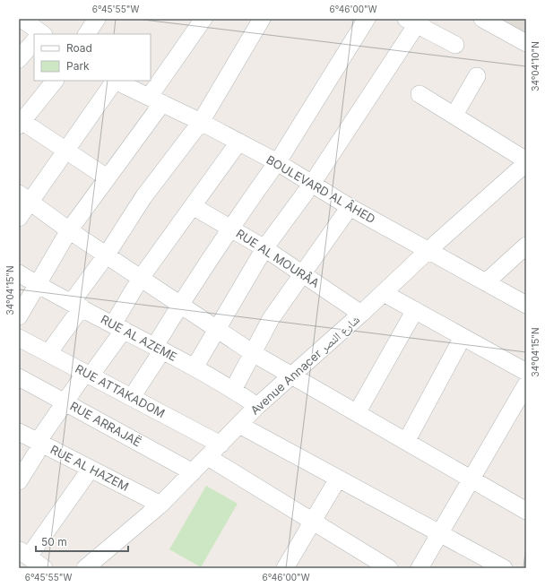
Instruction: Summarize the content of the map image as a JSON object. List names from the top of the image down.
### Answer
{
  "streets": {
    "street": [
      "BOULEVARD AL ÂHED",
      "RUE AL MOURÂA",
      "RUE AL AZEME",
      "Avenue Annacer شارع النصر",
      "RUE ATTAKADOM",
      "RUE ARRAJAË",
      "RUE AL HAZEM"
    ]
  },
  "crossings": [
    ["BOULEVARD AL ÂHED", "Avenue Annacer شارع النصر"],
    ["RUE AL MOURÂA", "Avenue Annacer شارع النصر"],
    ["RUE AL AZEME", "Avenue Annacer شارع النصر"],
    ["Avenue Annacer شارع النصر", "RUE ATTAKADOM"],
    ["Avenue Annacer شارع النصر", "RUE ARRAJAË"],
    ["Avenue Annacer شارع النصر", "RUE AL HAZEM"]
  ],
  "legend": ["Road", "Park"],
  "scale_bar": "50 m",
  "coordinates": [
    "6°45'55\"W",
    "6°46'00\"W",
    "34°04'10\"N",
    "34°04'15\"N"
  ]
}
